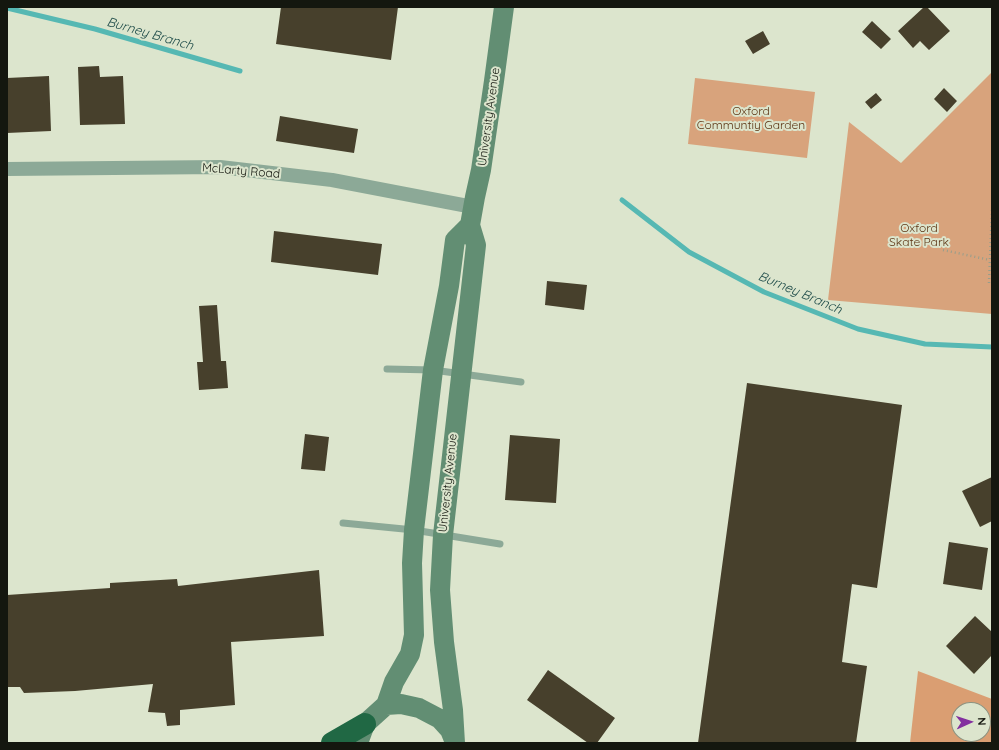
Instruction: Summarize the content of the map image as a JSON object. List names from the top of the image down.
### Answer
{
  "streets": {
    "main road": ["University Avenue"],
    "street": ["McLarty Road"]
  },
  "crossings": [
    ["University Avenue", "McLarty Road"]
  ],
  "water": ["Burney Branch"],
  "parks": ["Oxford Communtiy Garden", "Oxford Skate Park"],
  "north": "right"
}
